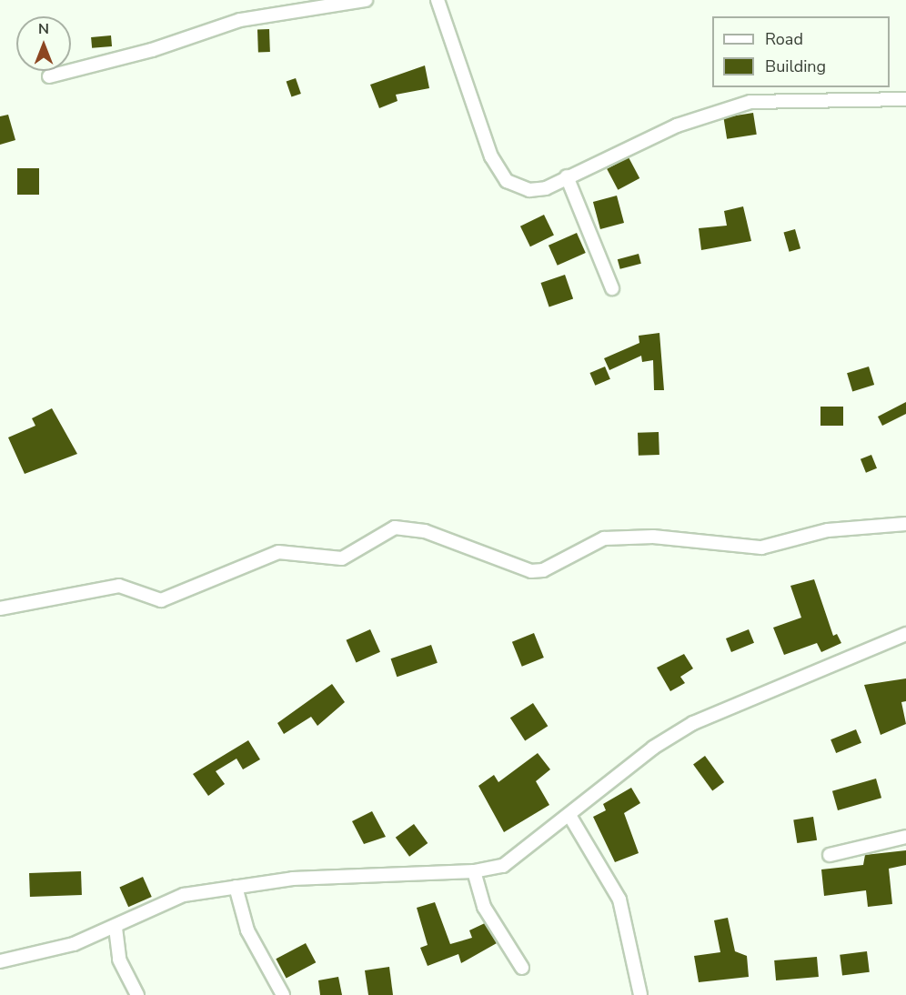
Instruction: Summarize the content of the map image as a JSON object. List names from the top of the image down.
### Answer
{
  "legend": ["Road", "Building"],
  "north": "top"
}
